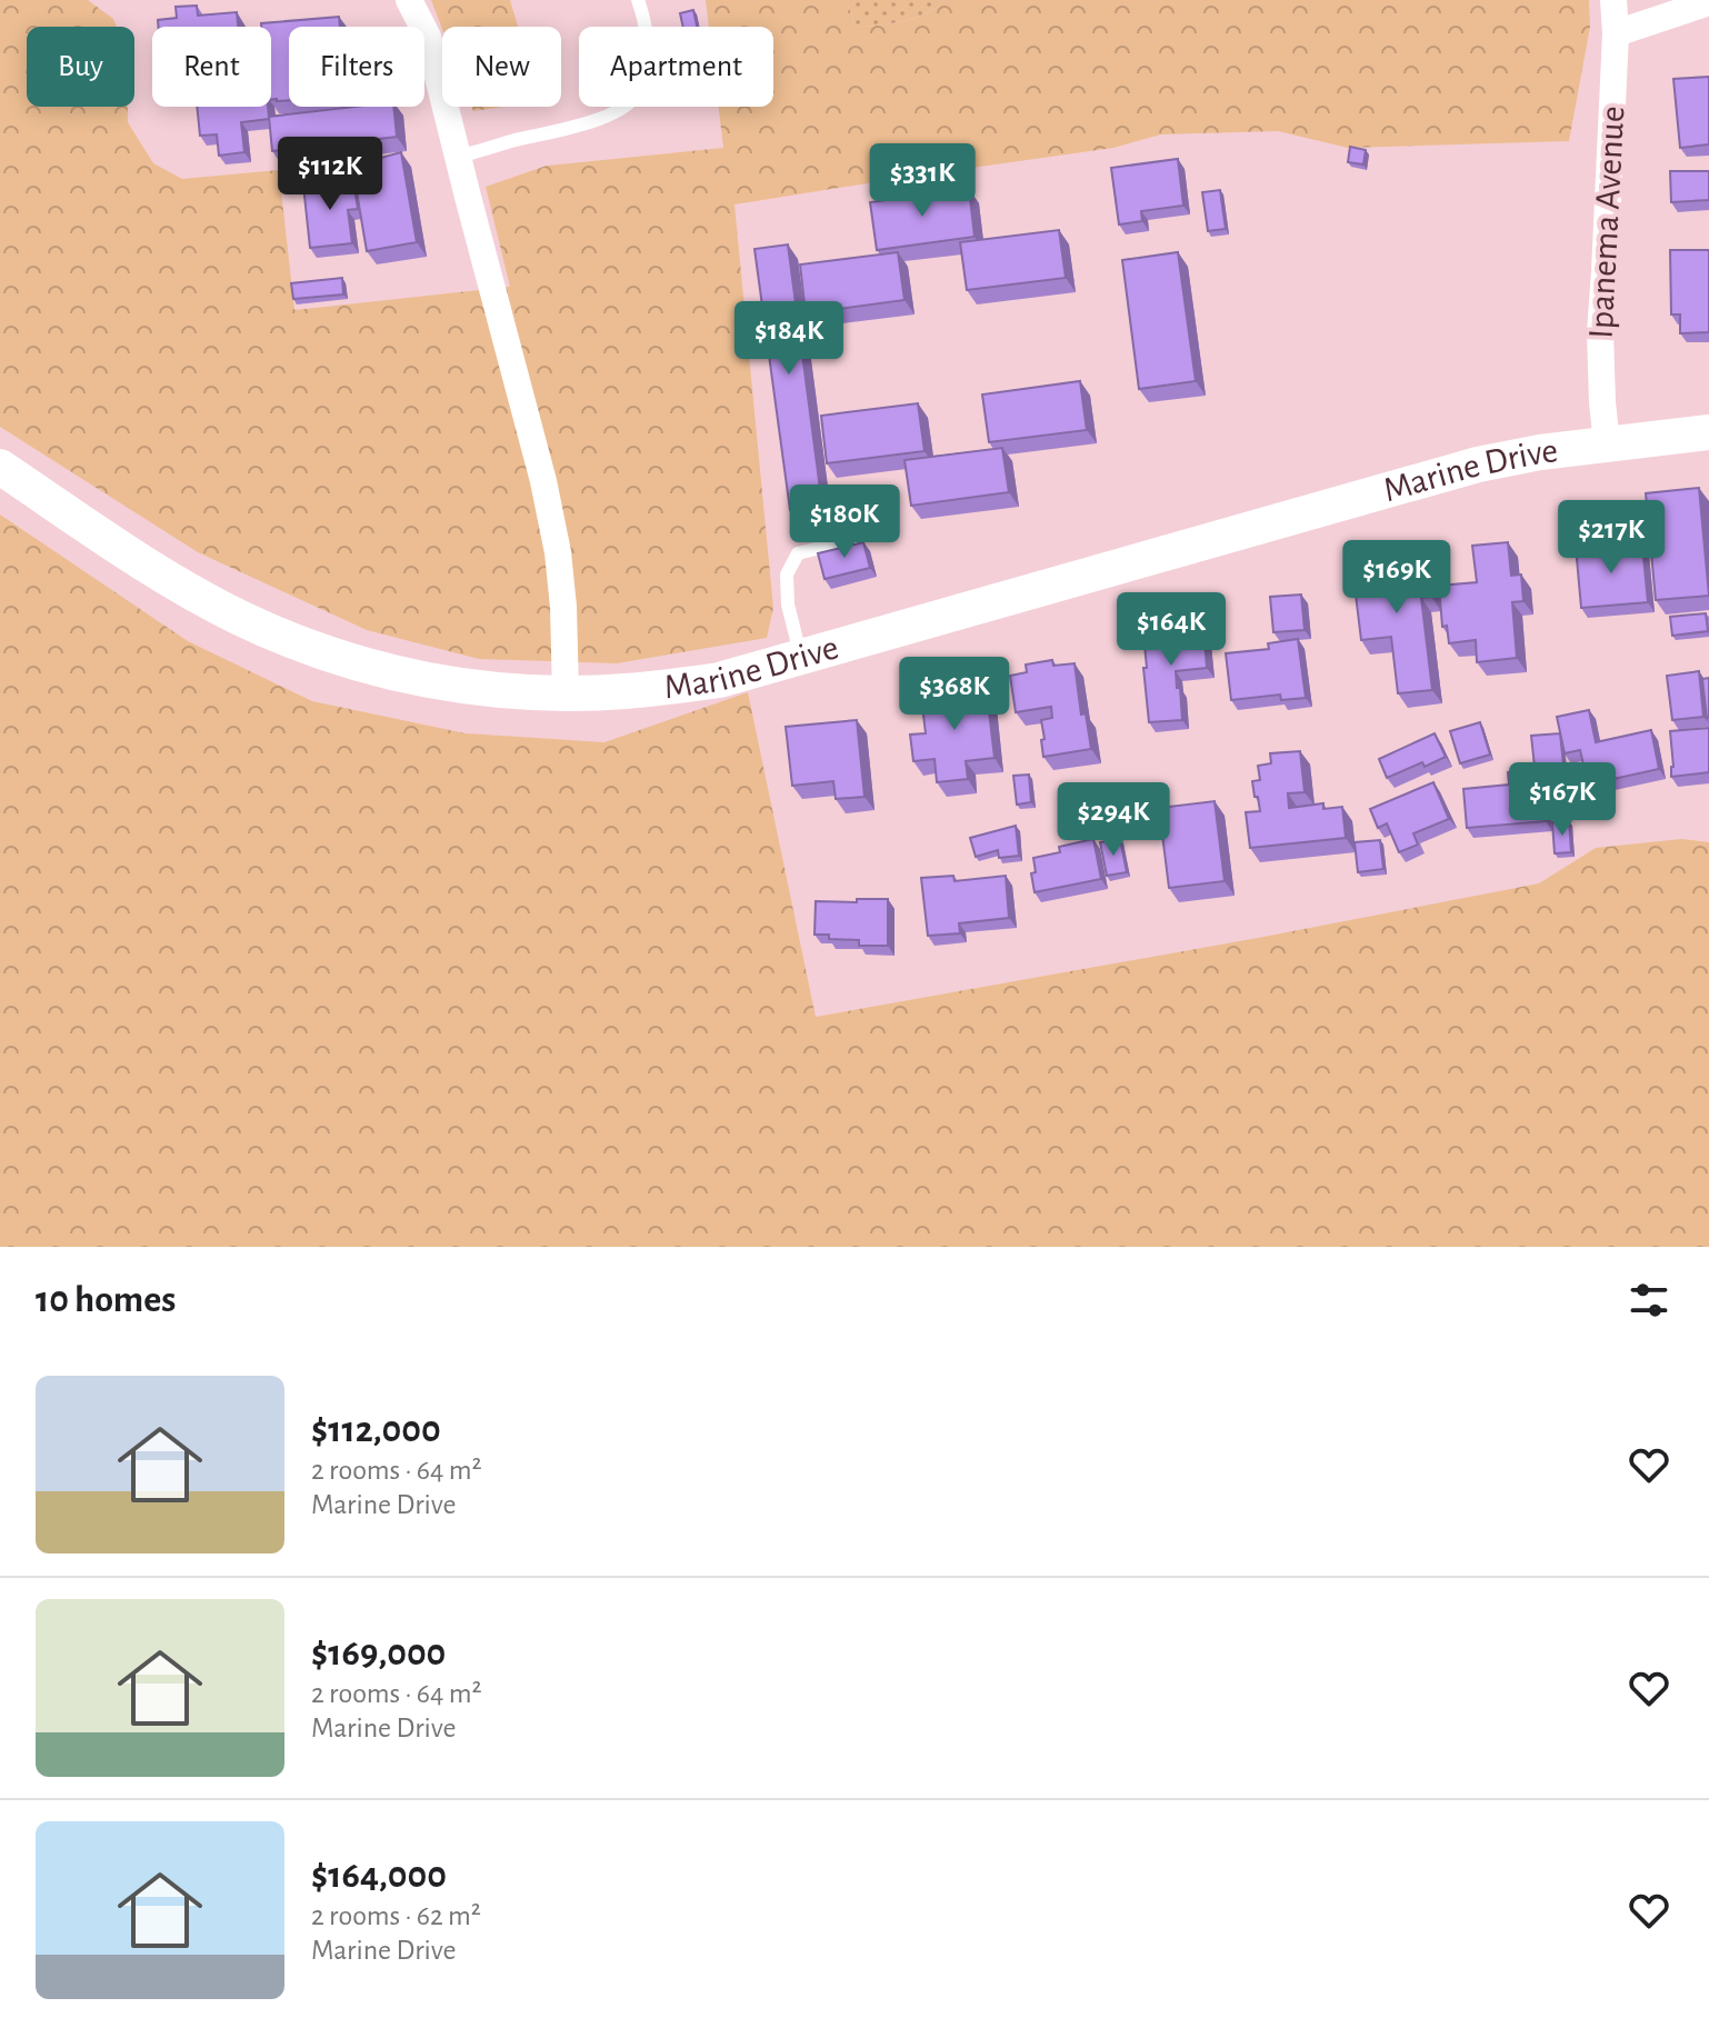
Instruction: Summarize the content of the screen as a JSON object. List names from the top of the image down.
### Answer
{
  "streets": {
    "street": ["Ipanema Avenue", "Marine Drive"]
  },
  "crossings": [
    ["Ipanema Avenue", "Marine Drive"]
  ],
  "page": {
    "chip": [
      "Buy",
      "Rent",
      "Filters",
      "New",
      "Apartment"
    ],
    "price": [
      "$112K",
      "$331K",
      "$184K",
      "$180K",
      "$217K",
      "$169K",
      "$164K",
      "$368K",
      "$167K",
      "$294K"
    ],
    "heading": "10 homes",
    "list": [
      {
        "name": "$112,000",
        "note": "2 rooms · 64 m² · Marine Drive"
      },
      {
        "name": "$169,000",
        "note": "2 rooms · 64 m² · Marine Drive"
      },
      {
        "name": "$164,000",
        "note": "2 rooms · 62 m² · Marine Drive"
      }
    ]
  }
}
